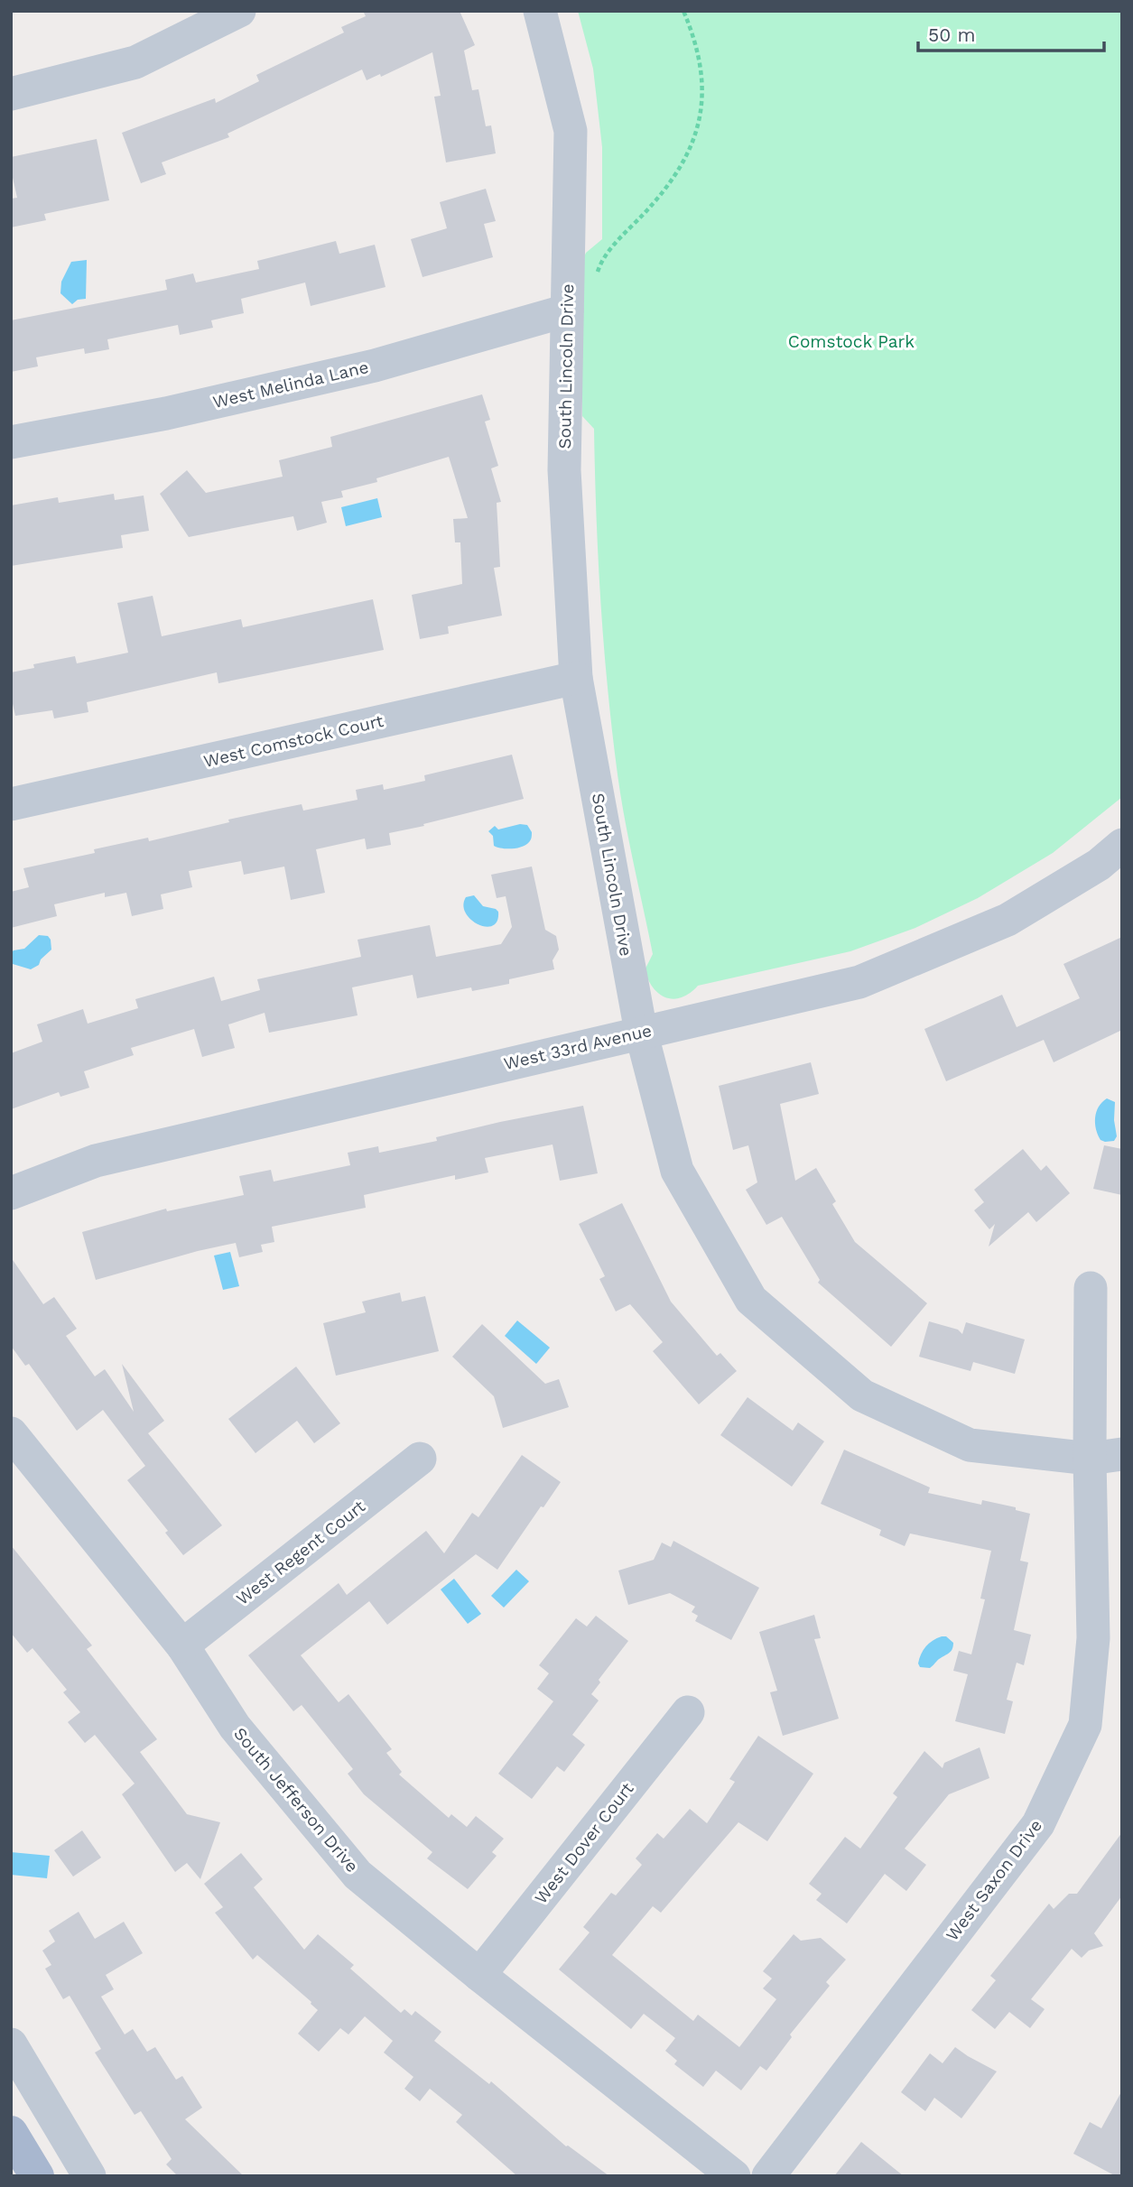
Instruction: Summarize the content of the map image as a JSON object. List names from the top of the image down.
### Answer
{
  "streets": {
    "street": [
      "South Lincoln Drive",
      "West Melinda Lane",
      "West Comstock Court",
      "West 33rd Avenue",
      "West Regent Court",
      "South Jefferson Drive",
      "West Dover Court",
      "West Saxon Drive"
    ]
  },
  "crossings": [
    ["South Lincoln Drive", "West Melinda Lane"],
    ["South Lincoln Drive", "West Comstock Court"],
    ["South Lincoln Drive", "West 33rd Avenue"],
    ["South Lincoln Drive", "West Saxon Drive"],
    ["West Regent Court", "South Jefferson Drive"],
    ["South Jefferson Drive", "West Dover Court"]
  ],
  "parks": ["Comstock Park"],
  "scale_bar": "50 m"
}
